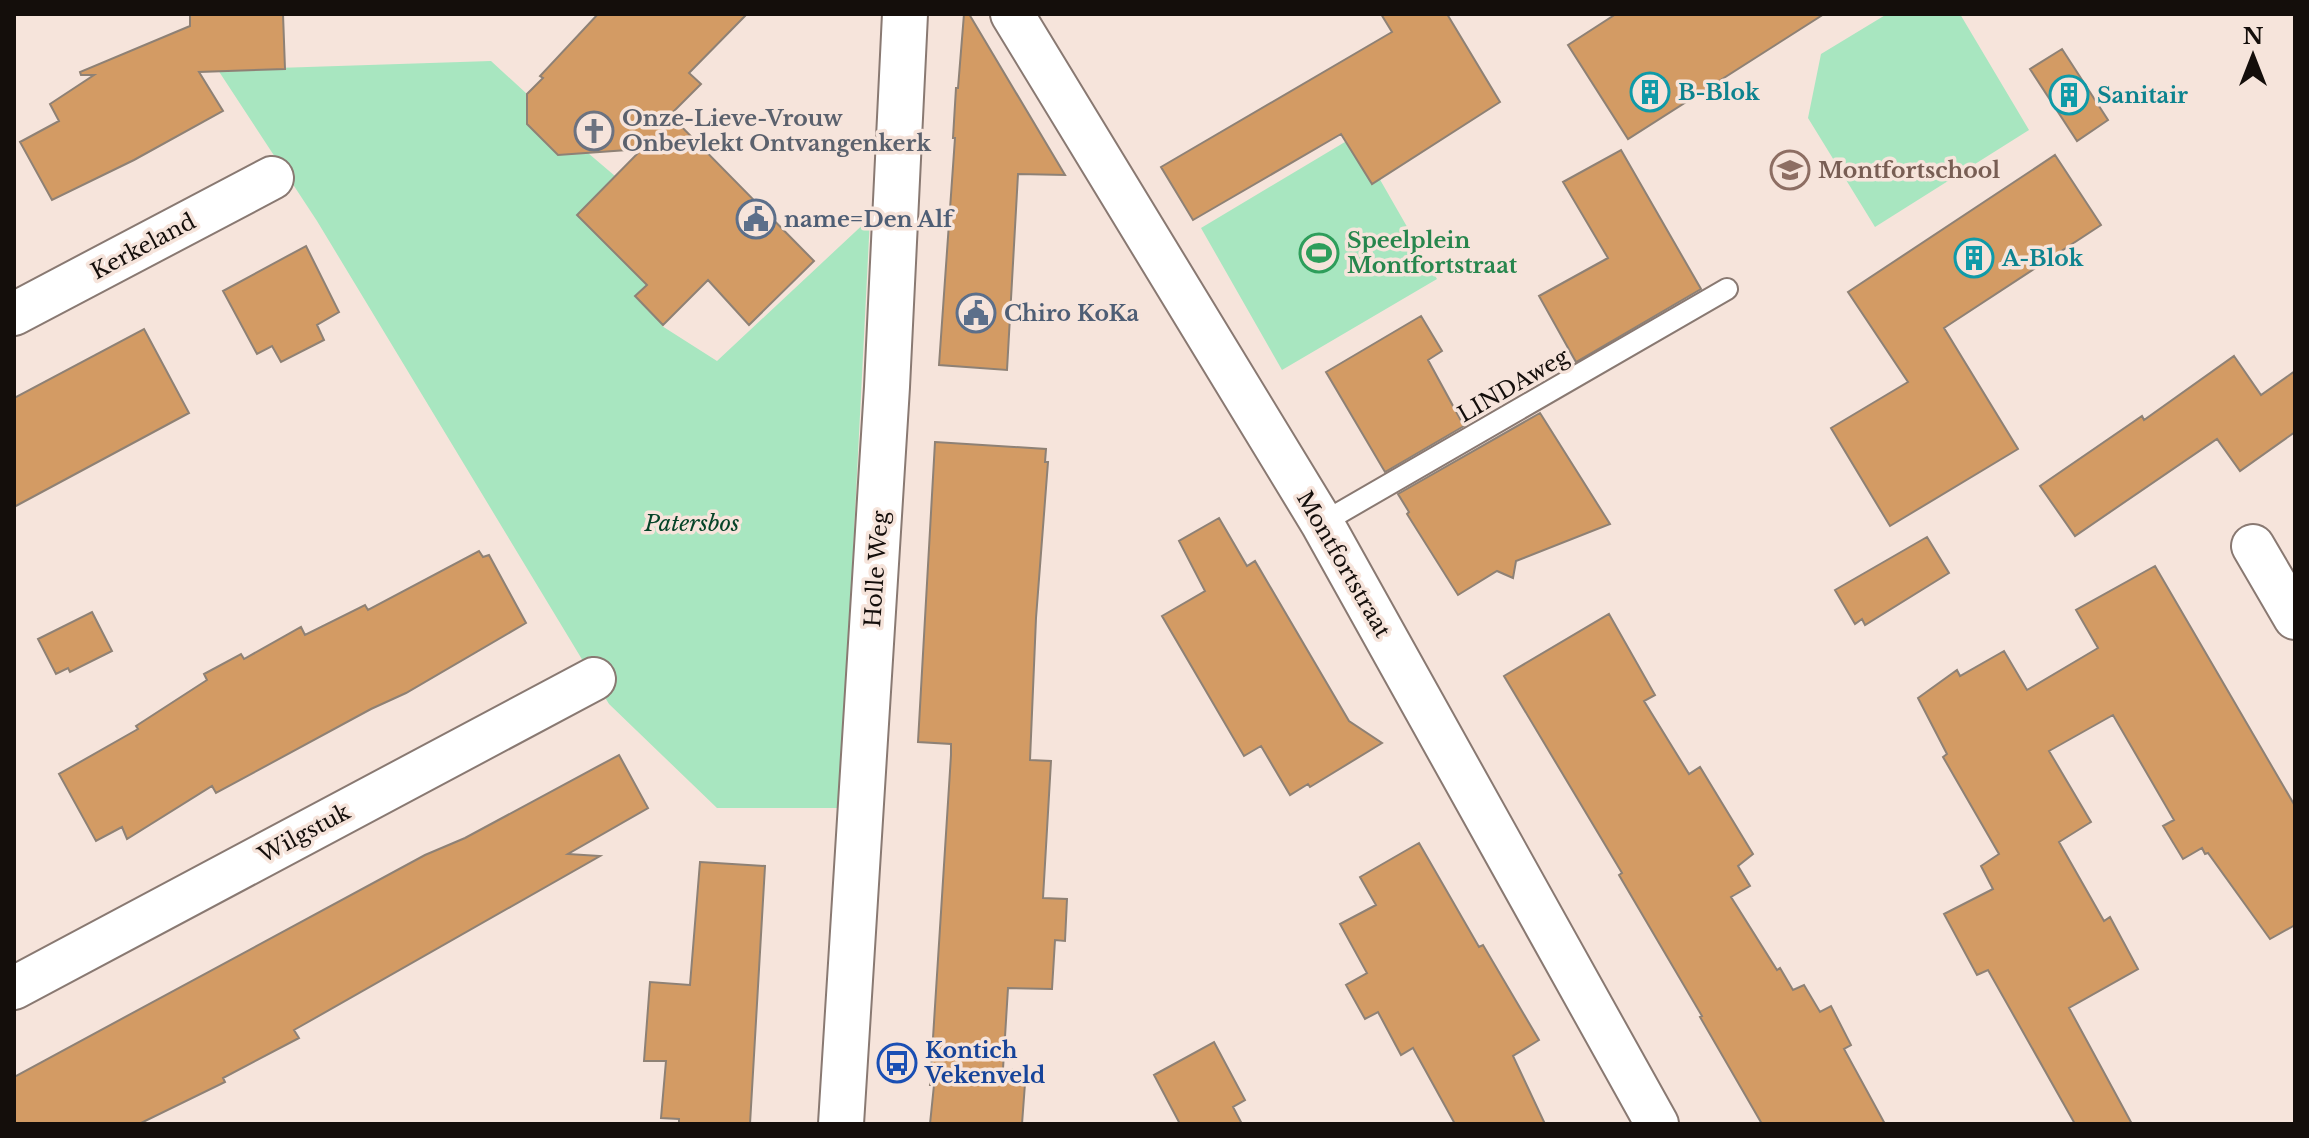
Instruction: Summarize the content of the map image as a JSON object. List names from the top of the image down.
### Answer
{
  "streets": {
    "street": [
      "Kerkeland",
      "Montfortstraat",
      "Holle Weg",
      "Wilgstuk"
    ],
    "lane": ["LINDAweg"]
  },
  "crossings": [
    ["LINDAweg", "Montfortstraat"]
  ],
  "parks": ["Patersbos"],
  "places": {
    "building": ["B-Blok", "Sanitair", "A-Blok"],
    "church": ["Onze-Lieve-Vrouw Onbevlekt Ontvangenkerk"],
    "school or university": ["Montfortschool"],
    "public building": ["name=Den Alf", "Chiro KoKa"],
    "sports": ["Speelplein Montfortstraat"],
    "bus stop": ["Kontich Vekenveld"]
  },
  "north": "top"
}
